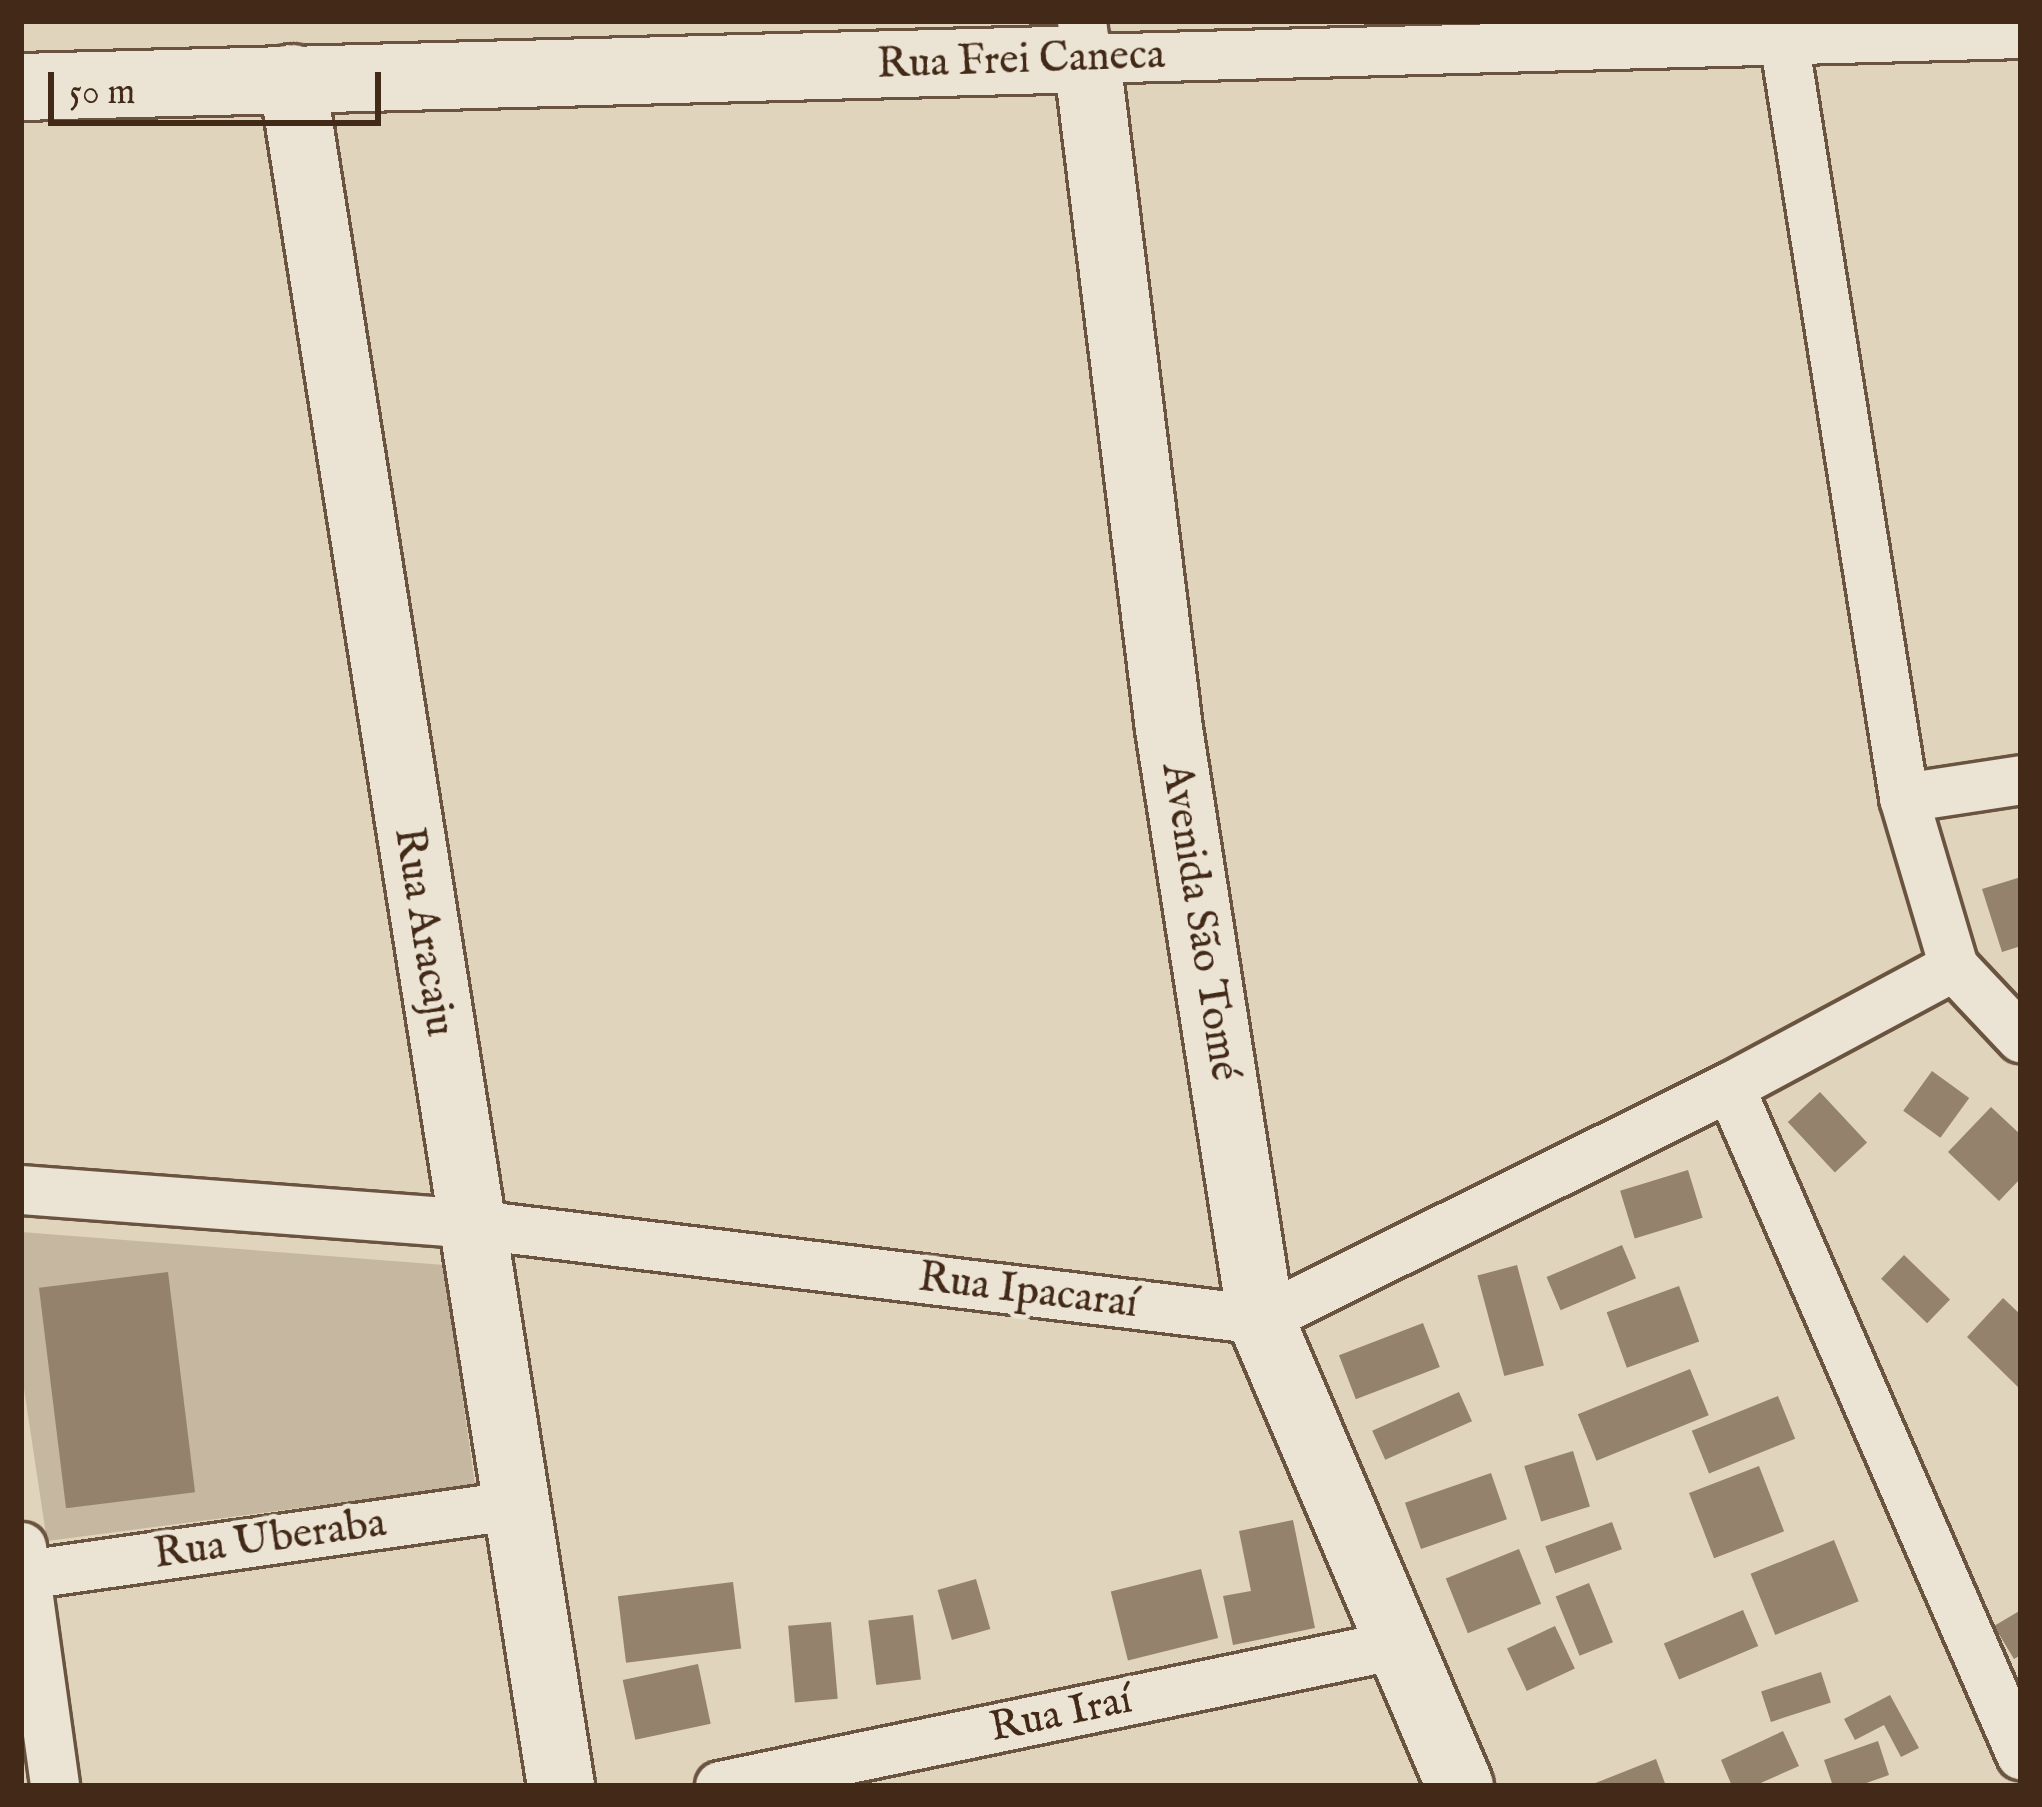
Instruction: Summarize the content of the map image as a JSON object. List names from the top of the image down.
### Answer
{
  "streets": {
    "street": [
      "Rua Frei Caneca",
      "Avenida São Tomé",
      "Rua Aracaju",
      "Rua Ipacaraí",
      "Rua Uberaba",
      "Rua Iraí"
    ]
  },
  "crossings": [
    ["Rua Frei Caneca", "Avenida São Tomé"],
    ["Rua Frei Caneca", "Rua Aracaju"],
    ["Avenida São Tomé", "Rua Ipacaraí"],
    ["Avenida São Tomé", "Rua Iraí"],
    ["Rua Aracaju", "Rua Ipacaraí"],
    ["Rua Aracaju", "Rua Uberaba"]
  ],
  "scale_bar": "50 m"
}
